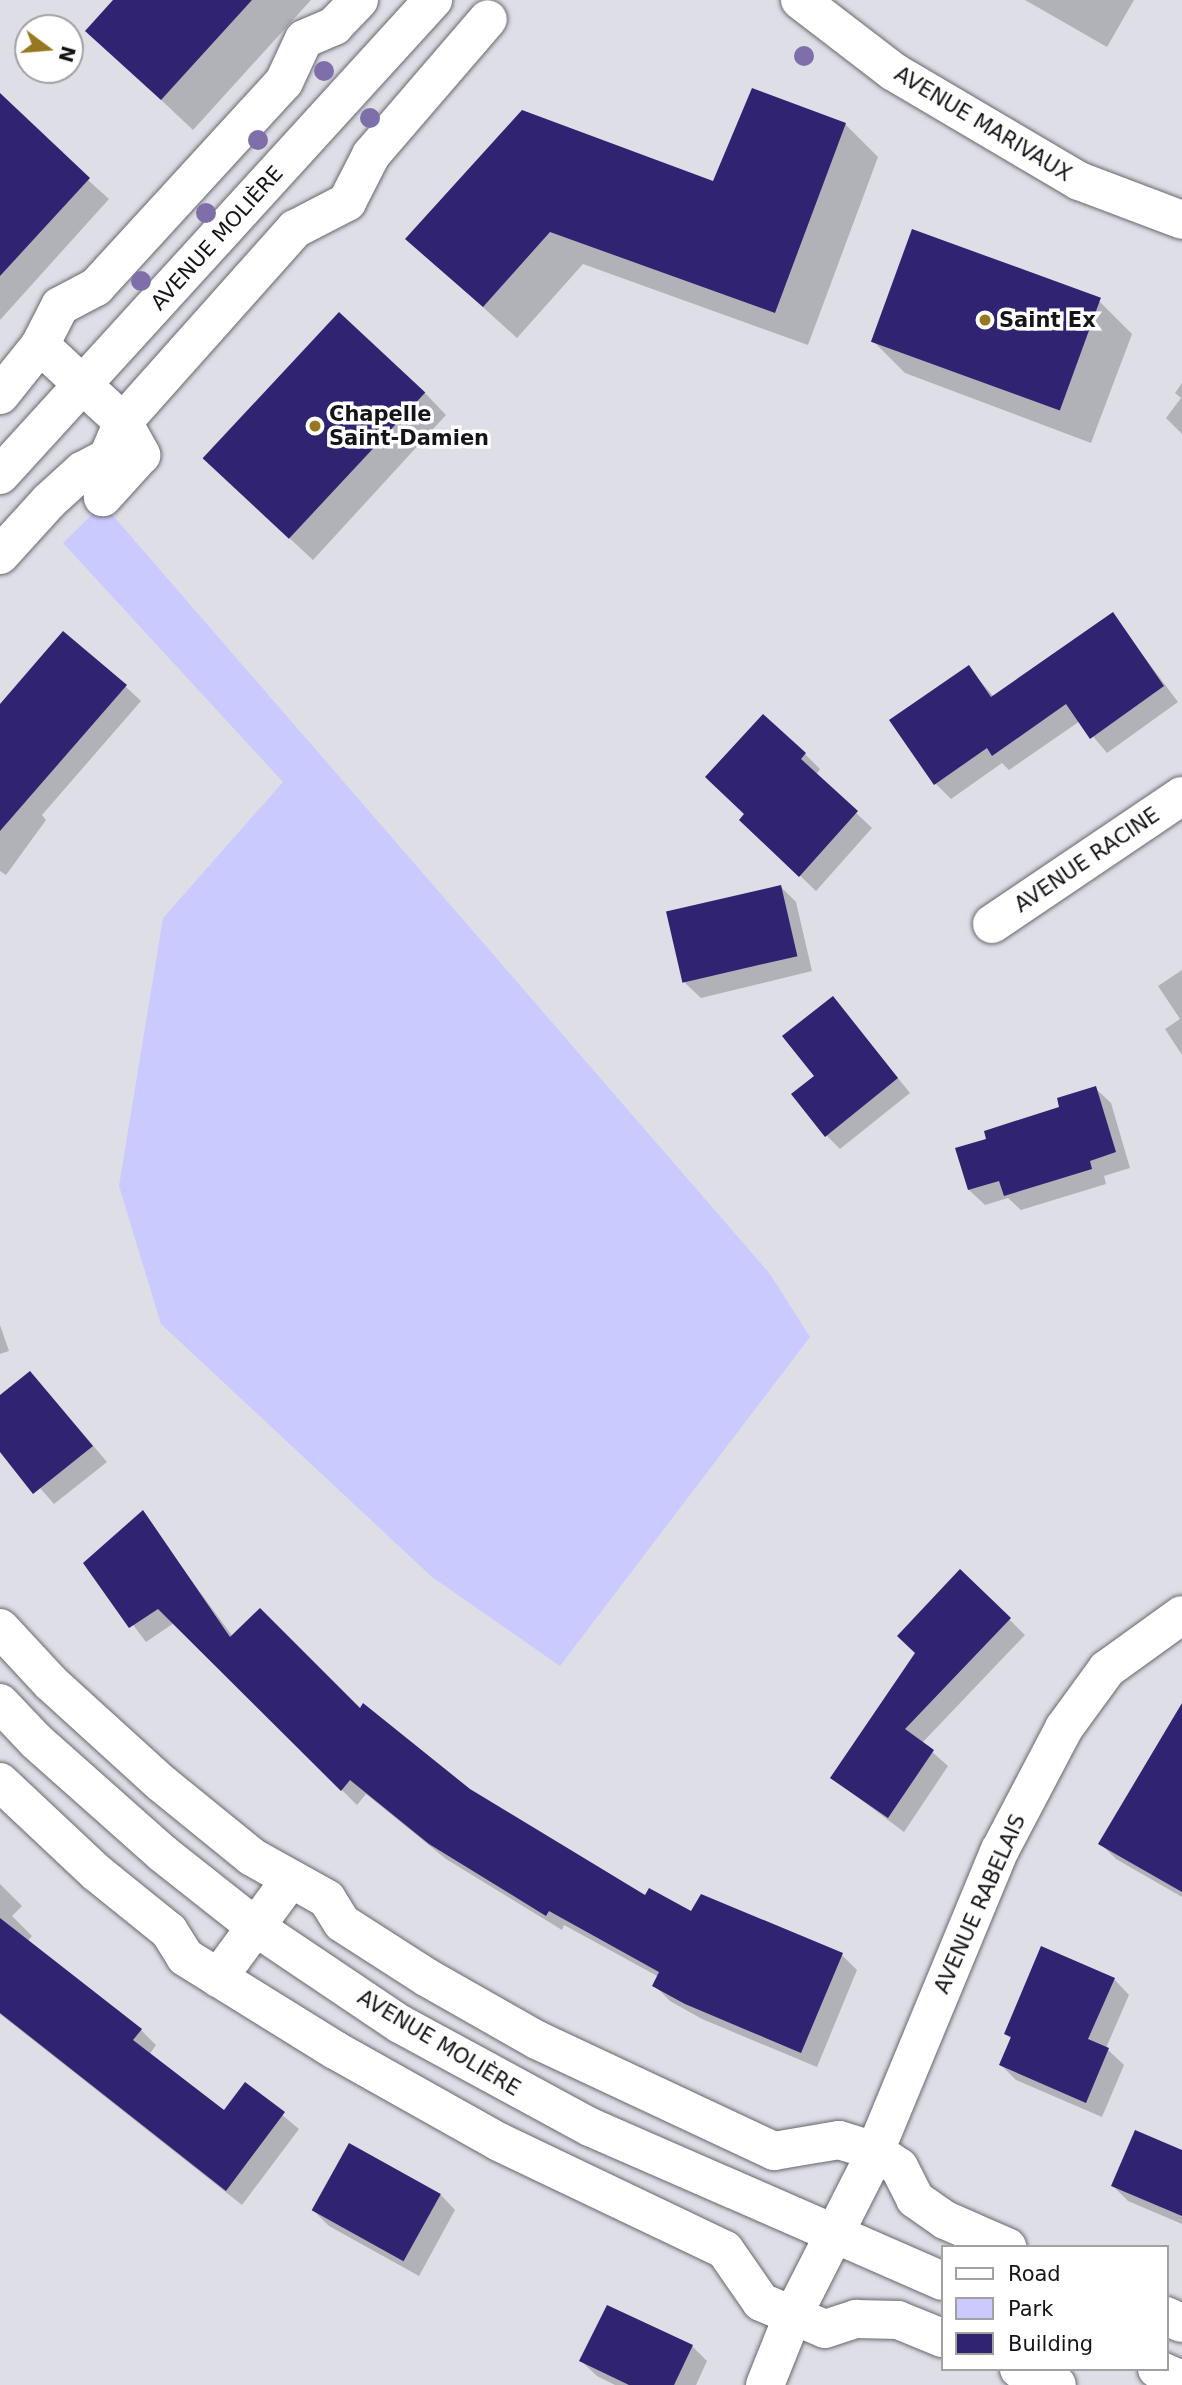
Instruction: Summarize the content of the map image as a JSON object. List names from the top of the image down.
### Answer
{
  "streets": {
    "street": [
      "AVENUE MARIVAUX",
      "AVENUE MOLIÈRE",
      "AVENUE RACINE",
      "AVENUE RABELAIS"
    ]
  },
  "crossings": [
    ["AVENUE MOLIÈRE", "AVENUE RABELAIS"]
  ],
  "places": ["Saint Ex", "Chapelle Saint-Damien"],
  "legend": ["Road", "Park", "Building"],
  "north": "right"
}
